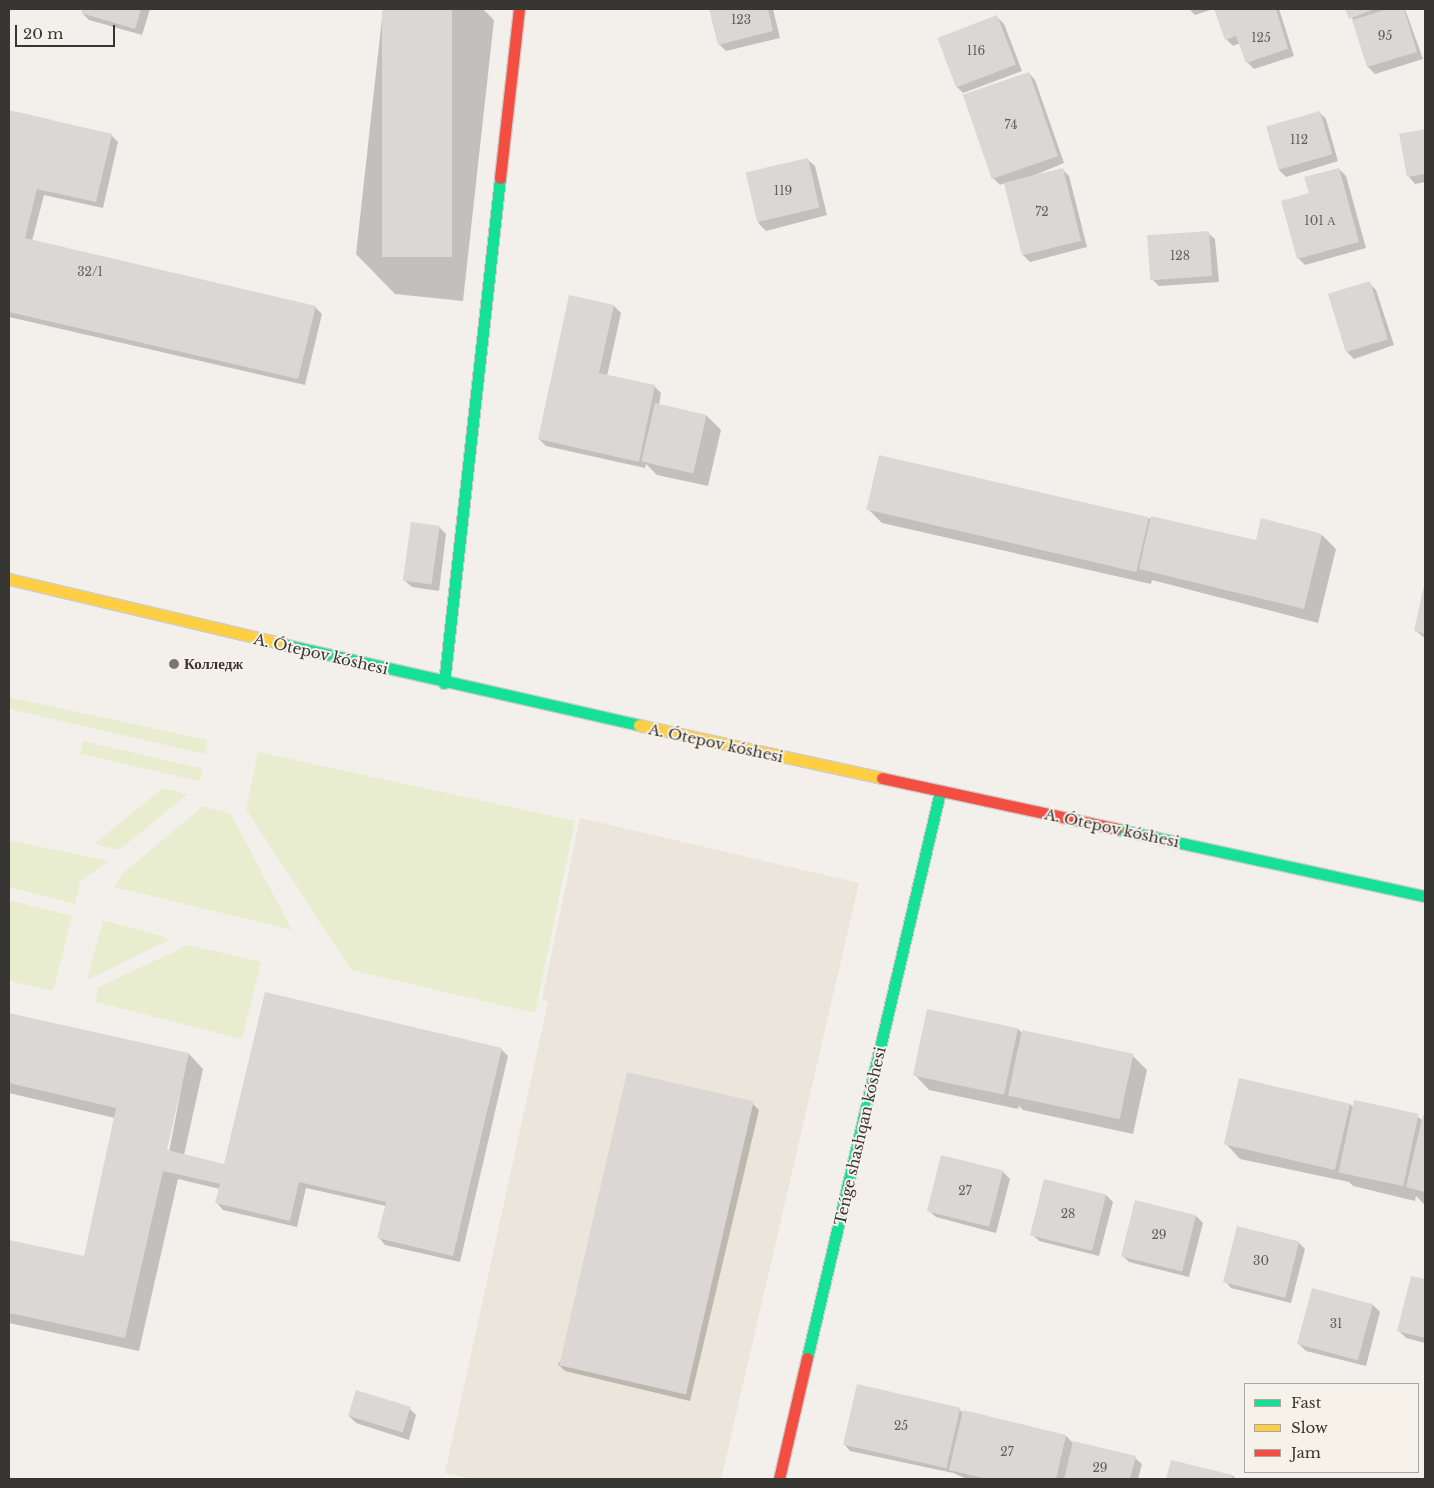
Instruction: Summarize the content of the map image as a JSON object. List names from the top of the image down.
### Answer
{
  "streets": {
    "main road": ["A. Ótepov kóshesi", "Teńge shashqan kóshesi"]
  },
  "crossings": [
    ["A. Ótepov kóshesi", "Teńge shashqan kóshesi"]
  ],
  "places": ["Колледж"],
  "house_numbers": [
    "123",
    "95",
    "125",
    "116",
    "74",
    "112",
    "119",
    "72",
    "101 А",
    "128",
    "32/1",
    "27",
    "28",
    "29",
    "30",
    "31",
    "25",
    "27",
    "29"
  ],
  "legend": ["Fast", "Slow", "Jam"],
  "scale_bar": "20 m"
}
